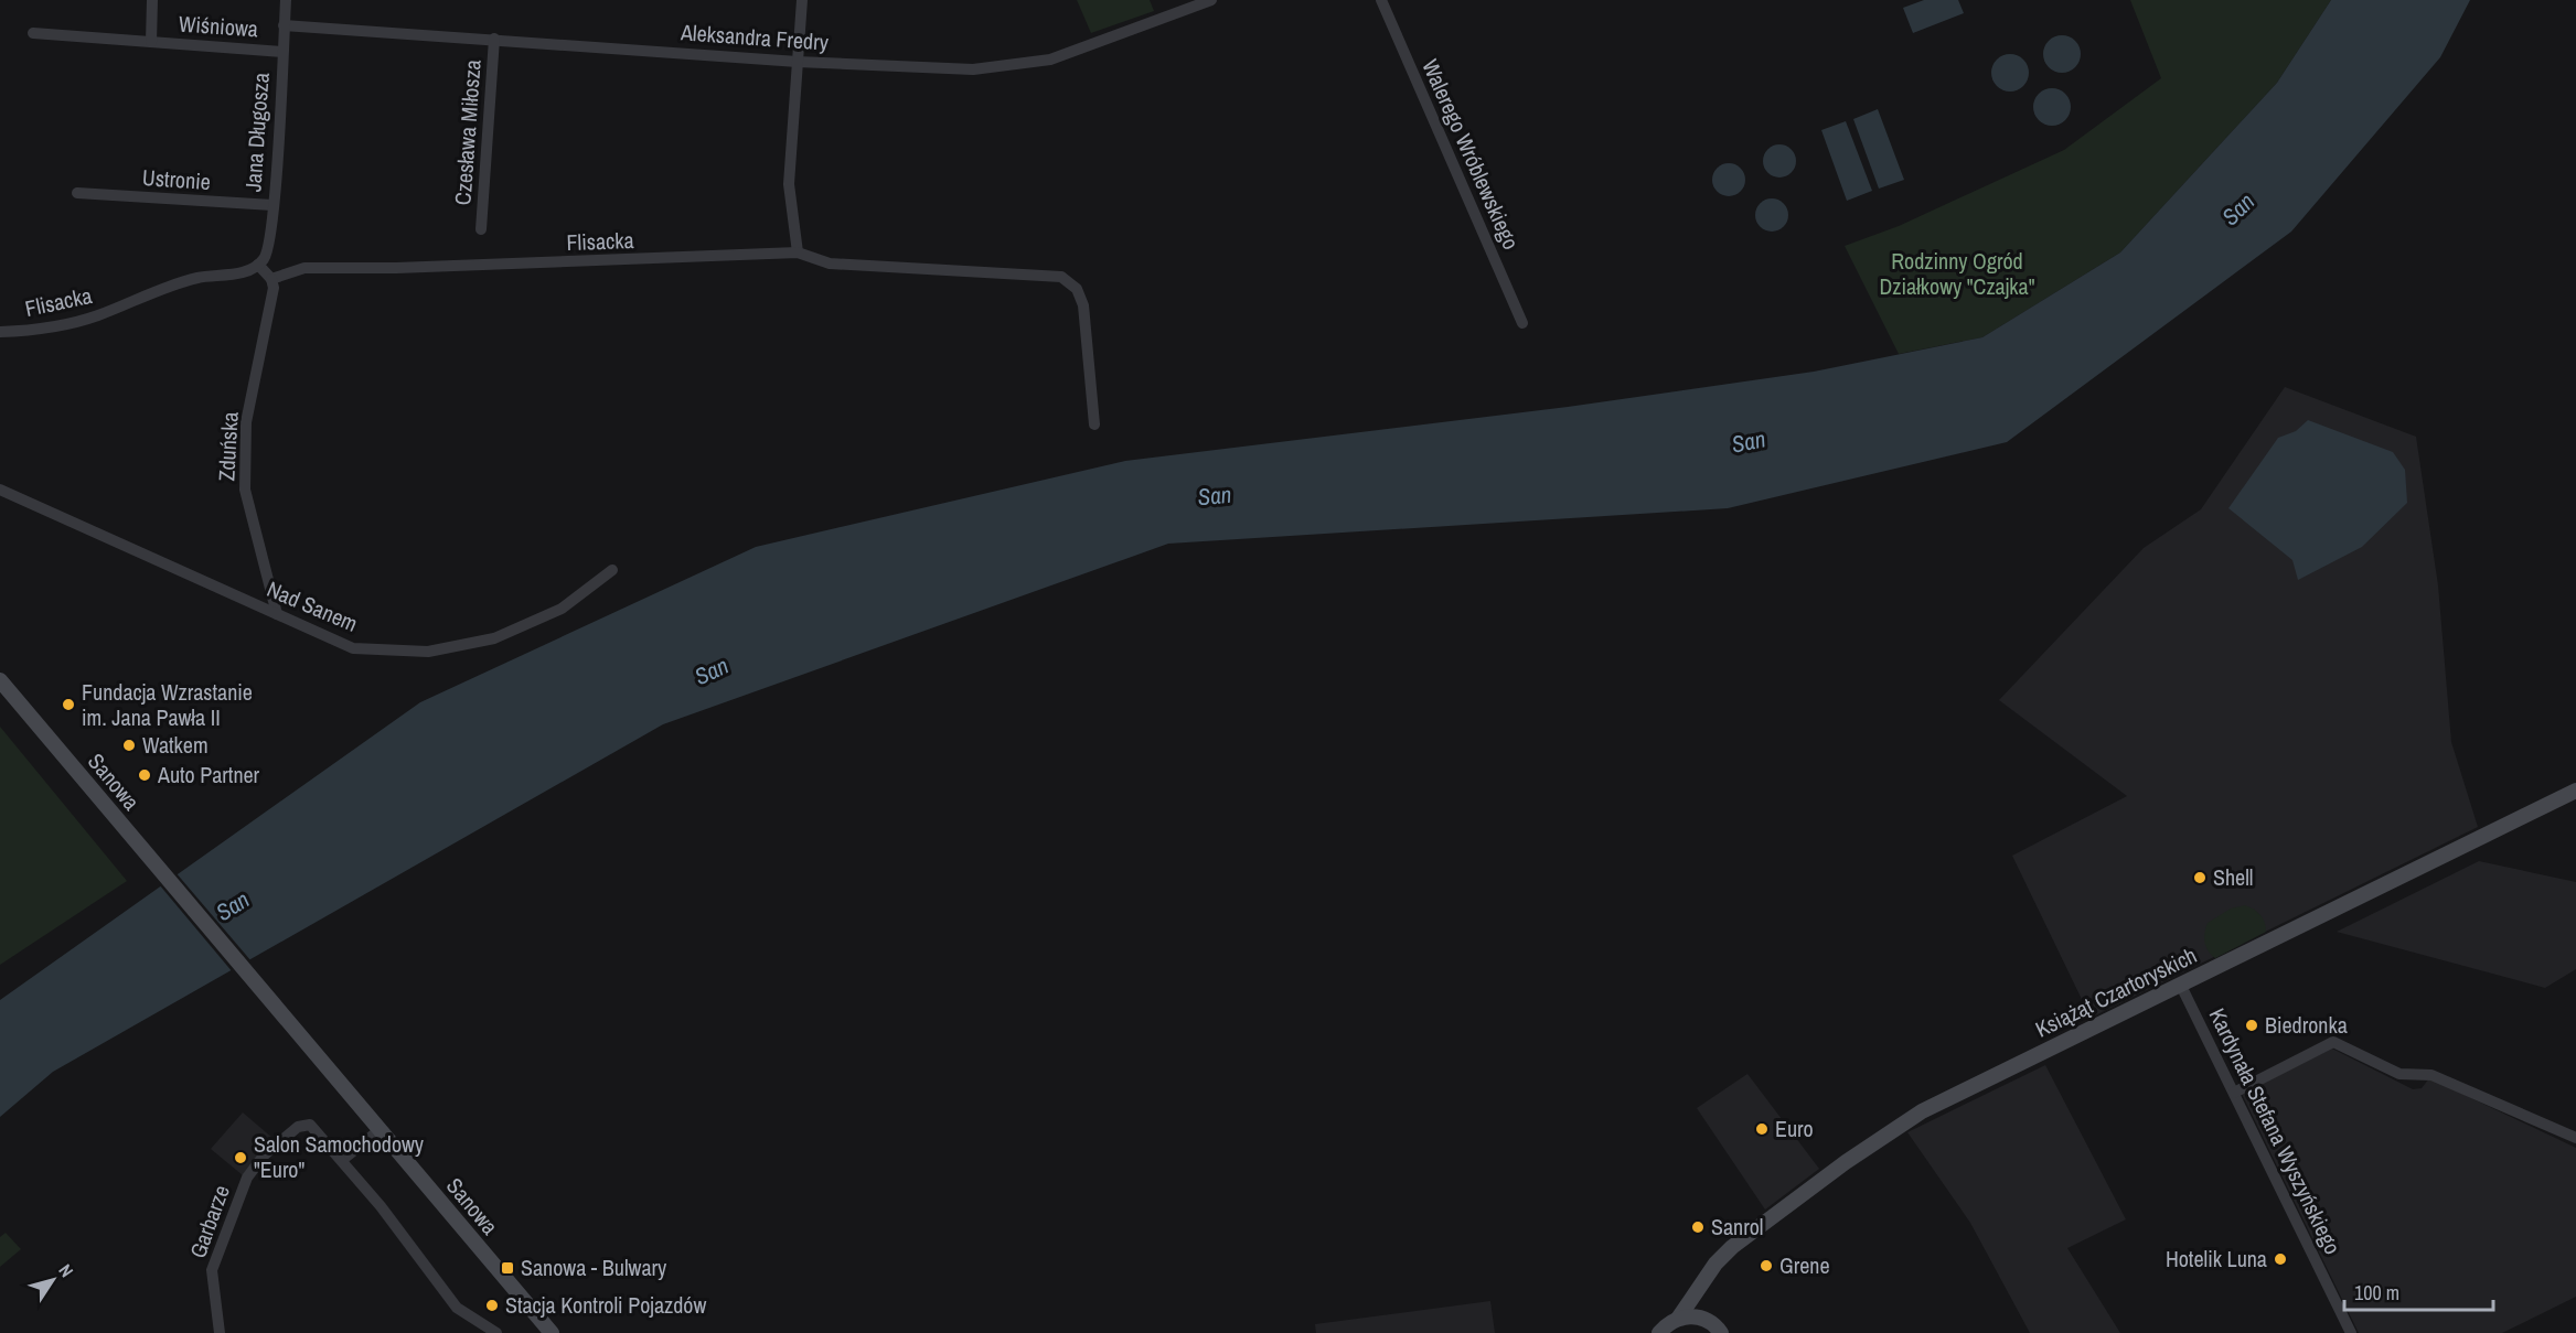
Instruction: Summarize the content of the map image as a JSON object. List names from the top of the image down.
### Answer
{
  "streets": {
    "main road": ["Sanowa", "Książąt Czartoryskich"],
    "street": [
      "Wiśniowa",
      "Aleksandra Fredry",
      "Jana Długosza",
      "Czesława Miłosza",
      "Walerego Wróblewskiego",
      "Ustronie",
      "Flisacka",
      "Zduńska",
      "Nad Sanem",
      "Kardynała Stefana Wyszyńskiego",
      "Garbarze"
    ]
  },
  "crossings": [
    ["Wiśniowa", "Jana Długosza"],
    ["Aleksandra Fredry", "Jana Długosza"],
    ["Aleksandra Fredry", "Czesława Miłosza"],
    ["Jana Długosza", "Ustronie"],
    ["Jana Długosza", "Flisacka"],
    ["Flisacka", "Zduńska"],
    ["Zduńska", "Nad Sanem"],
    ["Książąt Czartoryskich", "Kardynała Stefana Wyszyńskiego"]
  ],
  "water": ["San"],
  "parks": ["Rodzinny Ogród Działkowy \"Czajka\""],
  "places": {
    "other": [
      "Fundacja Wzrastanie im. Jana Pawła II",
      "Watkem",
      "Auto Partner",
      "Shell",
      "Biedronka",
      "Euro",
      "Salon Samochodowy \"Euro\"",
      "Sanrol",
      "Hotelik Luna",
      "Grene",
      "Stacja Kontroli Pojazdów"
    ],
    "transit": ["Sanowa - Bulwary"]
  },
  "scale_bar": "100 m",
  "north": "top right"
}
